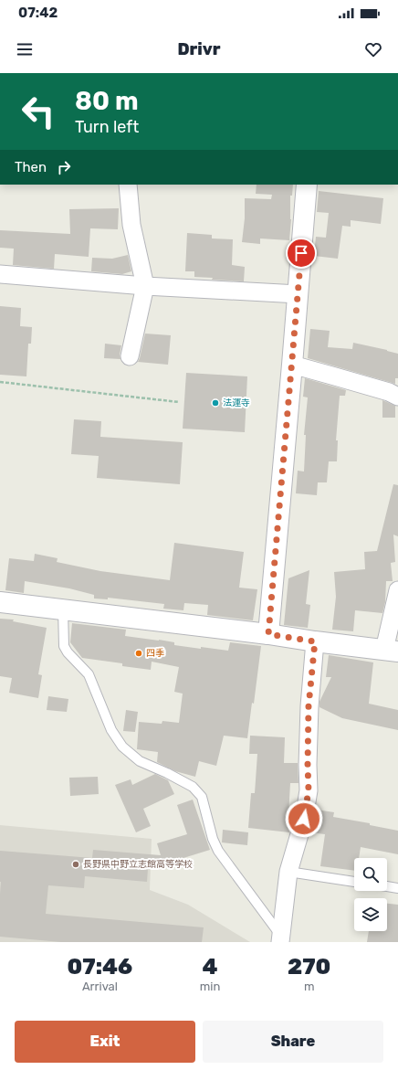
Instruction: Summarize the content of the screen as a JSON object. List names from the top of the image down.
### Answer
{
  "places": ["法運寺", "四季", "長野県中野立志館高等学校"],
  "page": {
    "status": "07:42",
    "header": "Drivr",
    "turn": ["80 m", "Turn left"],
    "then": "Then",
    "eta": [
      "07:46",
      "Arrival",
      "4",
      "min",
      "270",
      "m"
    ],
    "buttons": ["Exit", "Share"]
  }
}
